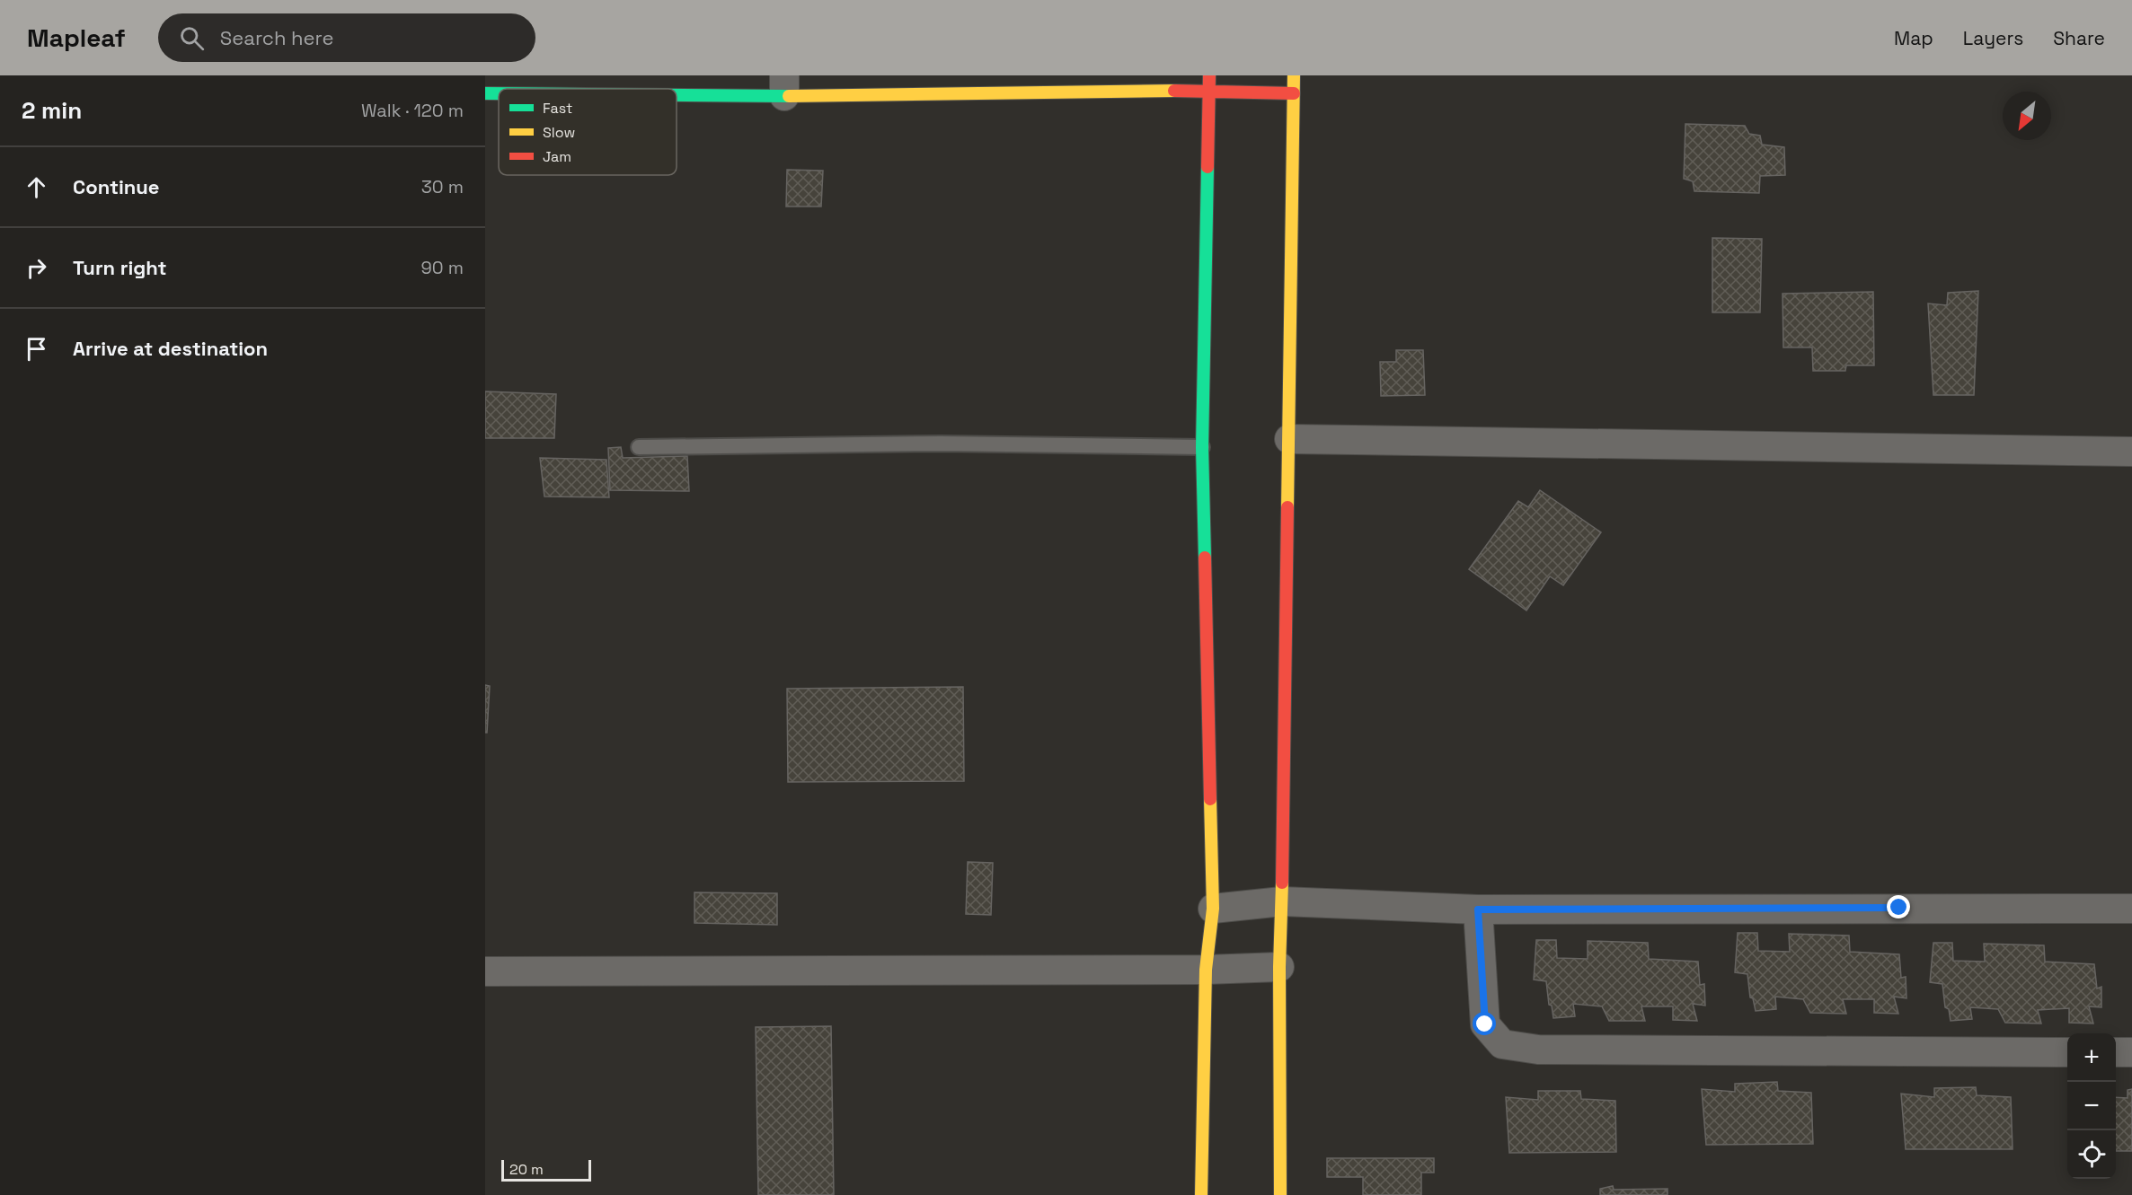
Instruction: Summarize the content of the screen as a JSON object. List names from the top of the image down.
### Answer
{
  "legend": ["Fast", "Slow", "Jam"],
  "scale_bar": "20 m",
  "north": "bottom left",
  "page": {
    "header": "Mapleaf",
    "search": "Search here",
    "nav": ["Map", "Layers", "Share"],
    "heading": ["2 min", "Walk · 120 m"],
    "list": [
      ["Continue", "30 m"],
      ["Turn right", "90 m"],
      "Arrive at destination"
    ],
    "map_buttons": ["+", "−"],
    "scale": "20 m"
  }
}
